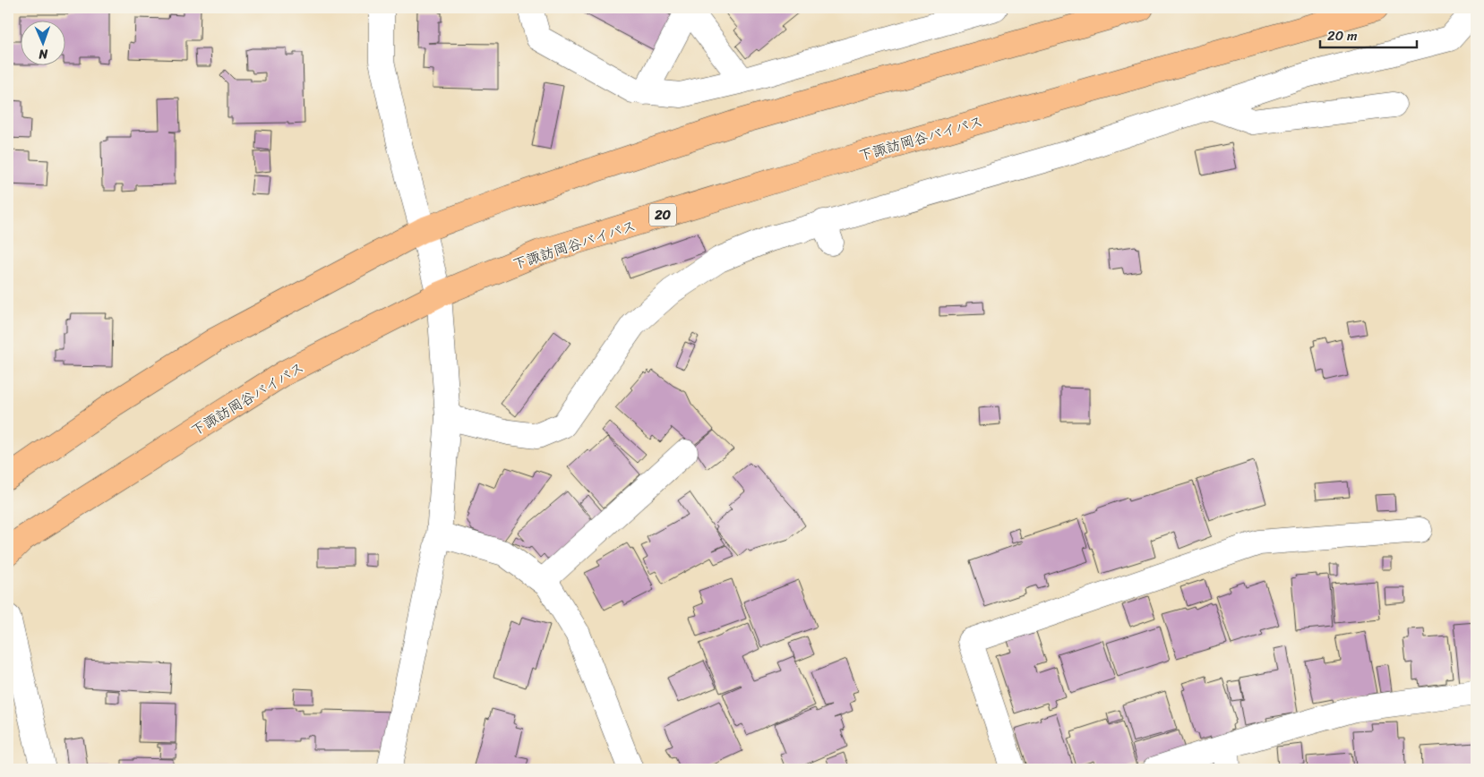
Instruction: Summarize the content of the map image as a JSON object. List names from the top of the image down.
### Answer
{
  "streets": {
    "highway": ["下諏訪岡谷バイパス", "20"]
  },
  "scale_bar": "20 m",
  "north": "bottom"
}
